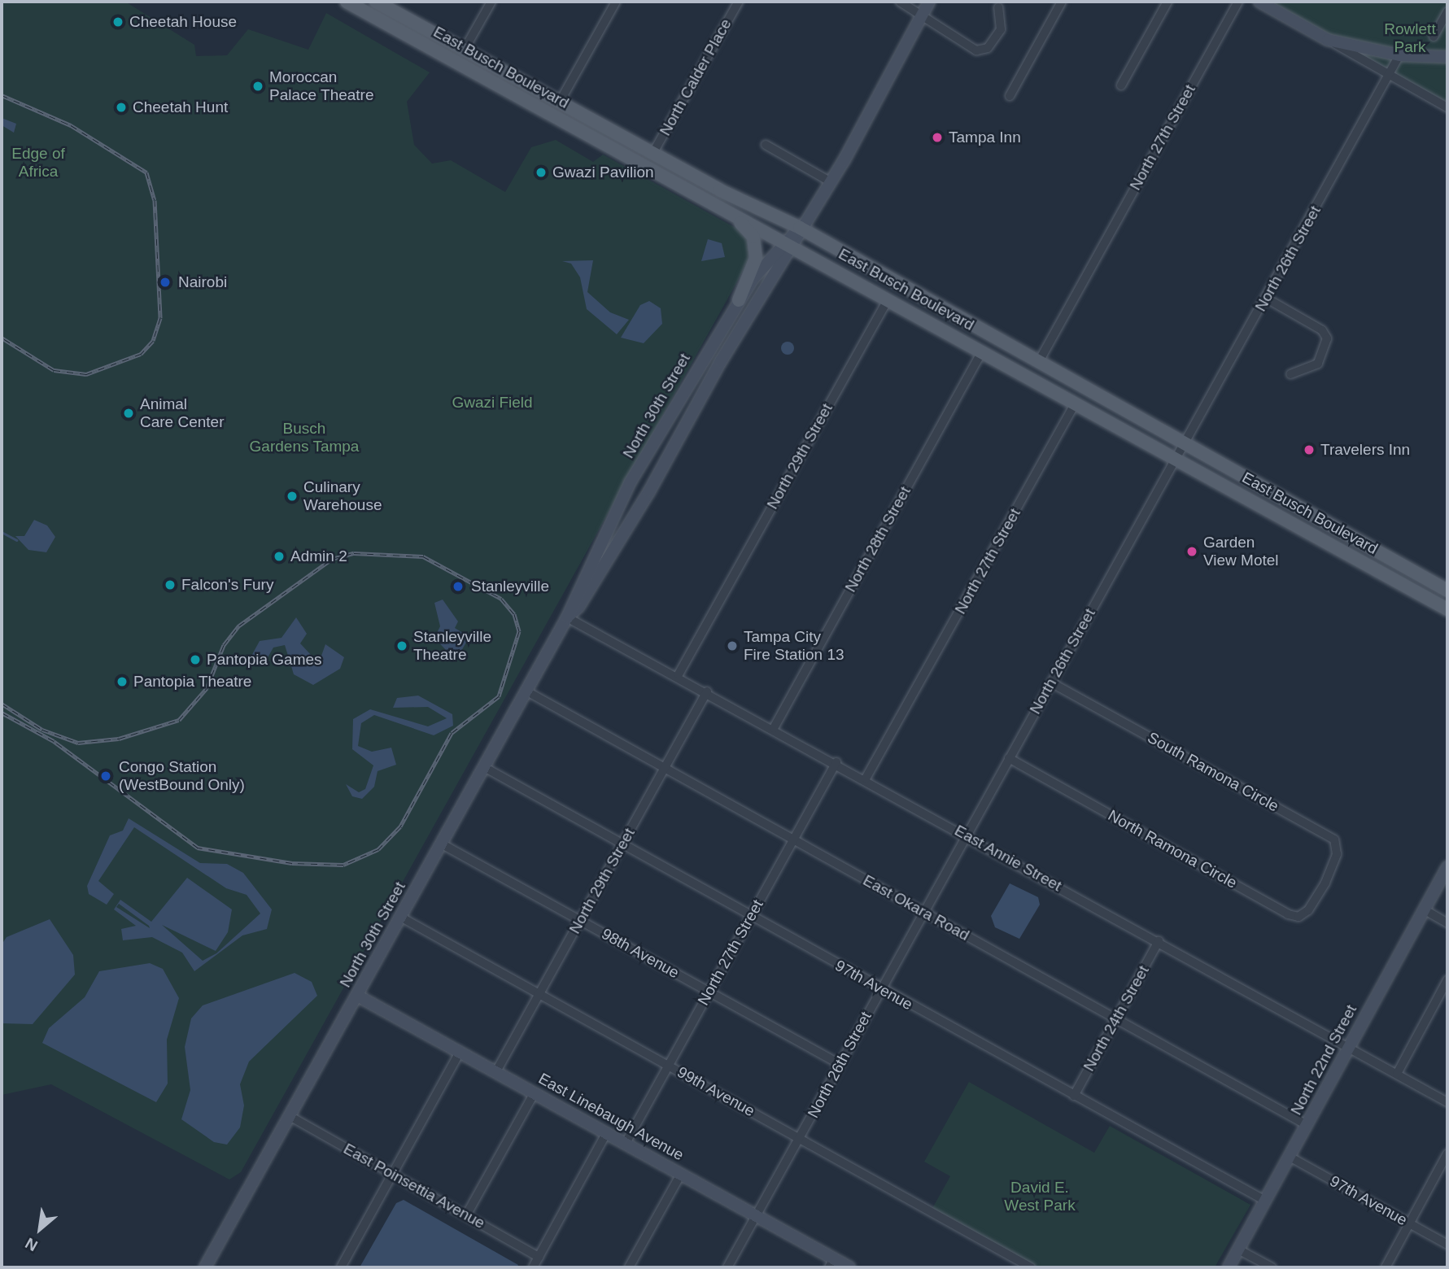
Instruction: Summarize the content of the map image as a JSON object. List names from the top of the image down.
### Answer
{
  "streets": {
    "main road": [
      "East Busch Boulevard",
      "North 30th Street",
      "North 22nd Street",
      "East Linebaugh Avenue"
    ],
    "street": [
      "North Calder Place",
      "North 27th Street",
      "North 26th Street",
      "North 29th Street",
      "North 28th Street",
      "South Ramona Circle",
      "North Ramona Circle",
      "East Annie Street",
      "East Okara Road",
      "98th Avenue",
      "97th Avenue",
      "North 24th Street",
      "99th Avenue",
      "East Poinsettia Avenue"
    ]
  },
  "crossings": [
    ["East Busch Boulevard", "North Calder Place"],
    ["East Busch Boulevard", "North 27th Street"],
    ["East Busch Boulevard", "North 26th Street"],
    ["East Busch Boulevard", "North 30th Street"],
    ["East Busch Boulevard", "North 29th Street"],
    ["East Busch Boulevard", "North 28th Street"],
    ["North 27th Street", "East Annie Street"],
    ["North 27th Street", "East Okara Road"],
    ["North 27th Street", "98th Avenue"],
    ["North 27th Street", "97th Avenue"],
    ["North 27th Street", "99th Avenue"],
    ["North 27th Street", "East Linebaugh Avenue"],
    ["North 26th Street", "South Ramona Circle"],
    ["North 26th Street", "North Ramona Circle"],
    ["North 26th Street", "East Annie Street"],
    ["North 26th Street", "East Okara Road"],
    ["North 26th Street", "98th Avenue"],
    ["North 26th Street", "97th Avenue"],
    ["North 26th Street", "99th Avenue"],
    ["North 26th Street", "East Linebaugh Avenue"],
    ["North 30th Street", "East Annie Street"],
    ["North 30th Street", "East Okara Road"],
    ["North 30th Street", "98th Avenue"],
    ["North 30th Street", "97th Avenue"],
    ["North 30th Street", "99th Avenue"],
    ["North 30th Street", "East Linebaugh Avenue"],
    ["North 30th Street", "East Poinsettia Avenue"],
    ["North 29th Street", "East Annie Street"],
    ["North 29th Street", "East Okara Road"],
    ["North 29th Street", "98th Avenue"],
    ["North 29th Street", "97th Avenue"],
    ["North 29th Street", "99th Avenue"],
    ["North 29th Street", "East Linebaugh Avenue"],
    ["North 28th Street", "East Annie Street"],
    ["South Ramona Circle", "North Ramona Circle"],
    ["East Annie Street", "North 24th Street"],
    ["East Annie Street", "North 22nd Street"],
    ["East Okara Road", "North 24th Street"],
    ["East Okara Road", "North 22nd Street"],
    ["97th Avenue", "North 24th Street"],
    ["97th Avenue", "North 22nd Street"]
  ],
  "parks": [
    "Rowlett Park",
    "Edge of Africa",
    "Gwazi Field",
    "Busch Gardens Tampa",
    "David E. West Park"
  ],
  "places": [
    "Cheetah House",
    "Moroccan Palace Theatre",
    "Cheetah Hunt",
    "Tampa Inn",
    "Gwazi Pavilion",
    "Nairobi",
    "Animal Care Center",
    "Travelers Inn",
    "Culinary Warehouse",
    "Garden View Motel",
    "Admin 2",
    "Falcon's Fury",
    "Stanleyville",
    "Stanleyville Theatre",
    "Tampa City Fire Station 13",
    "Pantopia Games",
    "Pantopia Theatre",
    "Congo Station (WestBound Only)"
  ],
  "north": "bottom left"
}
